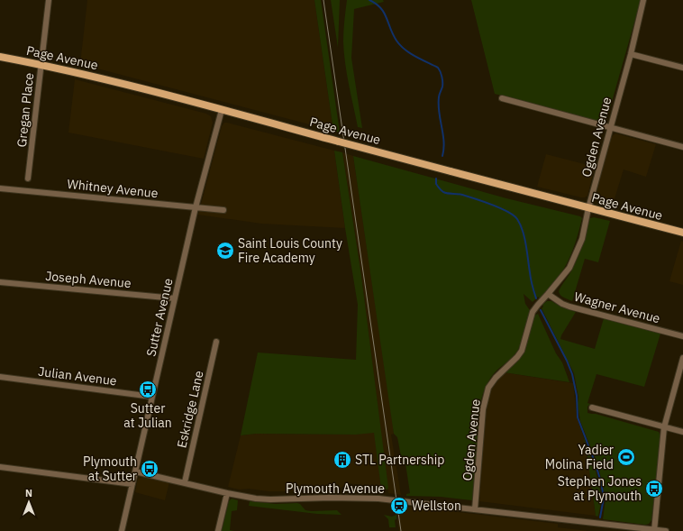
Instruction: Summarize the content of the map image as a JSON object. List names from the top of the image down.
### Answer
{
  "streets": {
    "main road": ["Page Avenue"],
    "street": [
      "Gregan Place",
      "Ogden Avenue",
      "Whitney Avenue",
      "Joseph Avenue",
      "Wagner Avenue",
      "Sutter Avenue",
      "Julian Avenue",
      "Eskridge Lane",
      "Plymouth Avenue"
    ]
  },
  "crossings": [
    ["Page Avenue", "Gregan Place"],
    ["Page Avenue", "Ogden Avenue"],
    ["Page Avenue", "Sutter Avenue"],
    ["Ogden Avenue", "Wagner Avenue"],
    ["Ogden Avenue", "Plymouth Avenue"],
    ["Whitney Avenue", "Sutter Avenue"],
    ["Joseph Avenue", "Sutter Avenue"],
    ["Sutter Avenue", "Julian Avenue"],
    ["Sutter Avenue", "Plymouth Avenue"],
    ["Eskridge Lane", "Plymouth Avenue"]
  ],
  "places": {
    "school or university": ["Saint Louis County Fire Academy"],
    "bus stop": ["Sutter at Julian", "Plymouth at Sutter", "Stephen Jones at Plymouth"],
    "sports": ["Yadier Molina Field"],
    "building": ["STL Partnership"],
    "station": ["Wellston"]
  },
  "north": "top"
}
